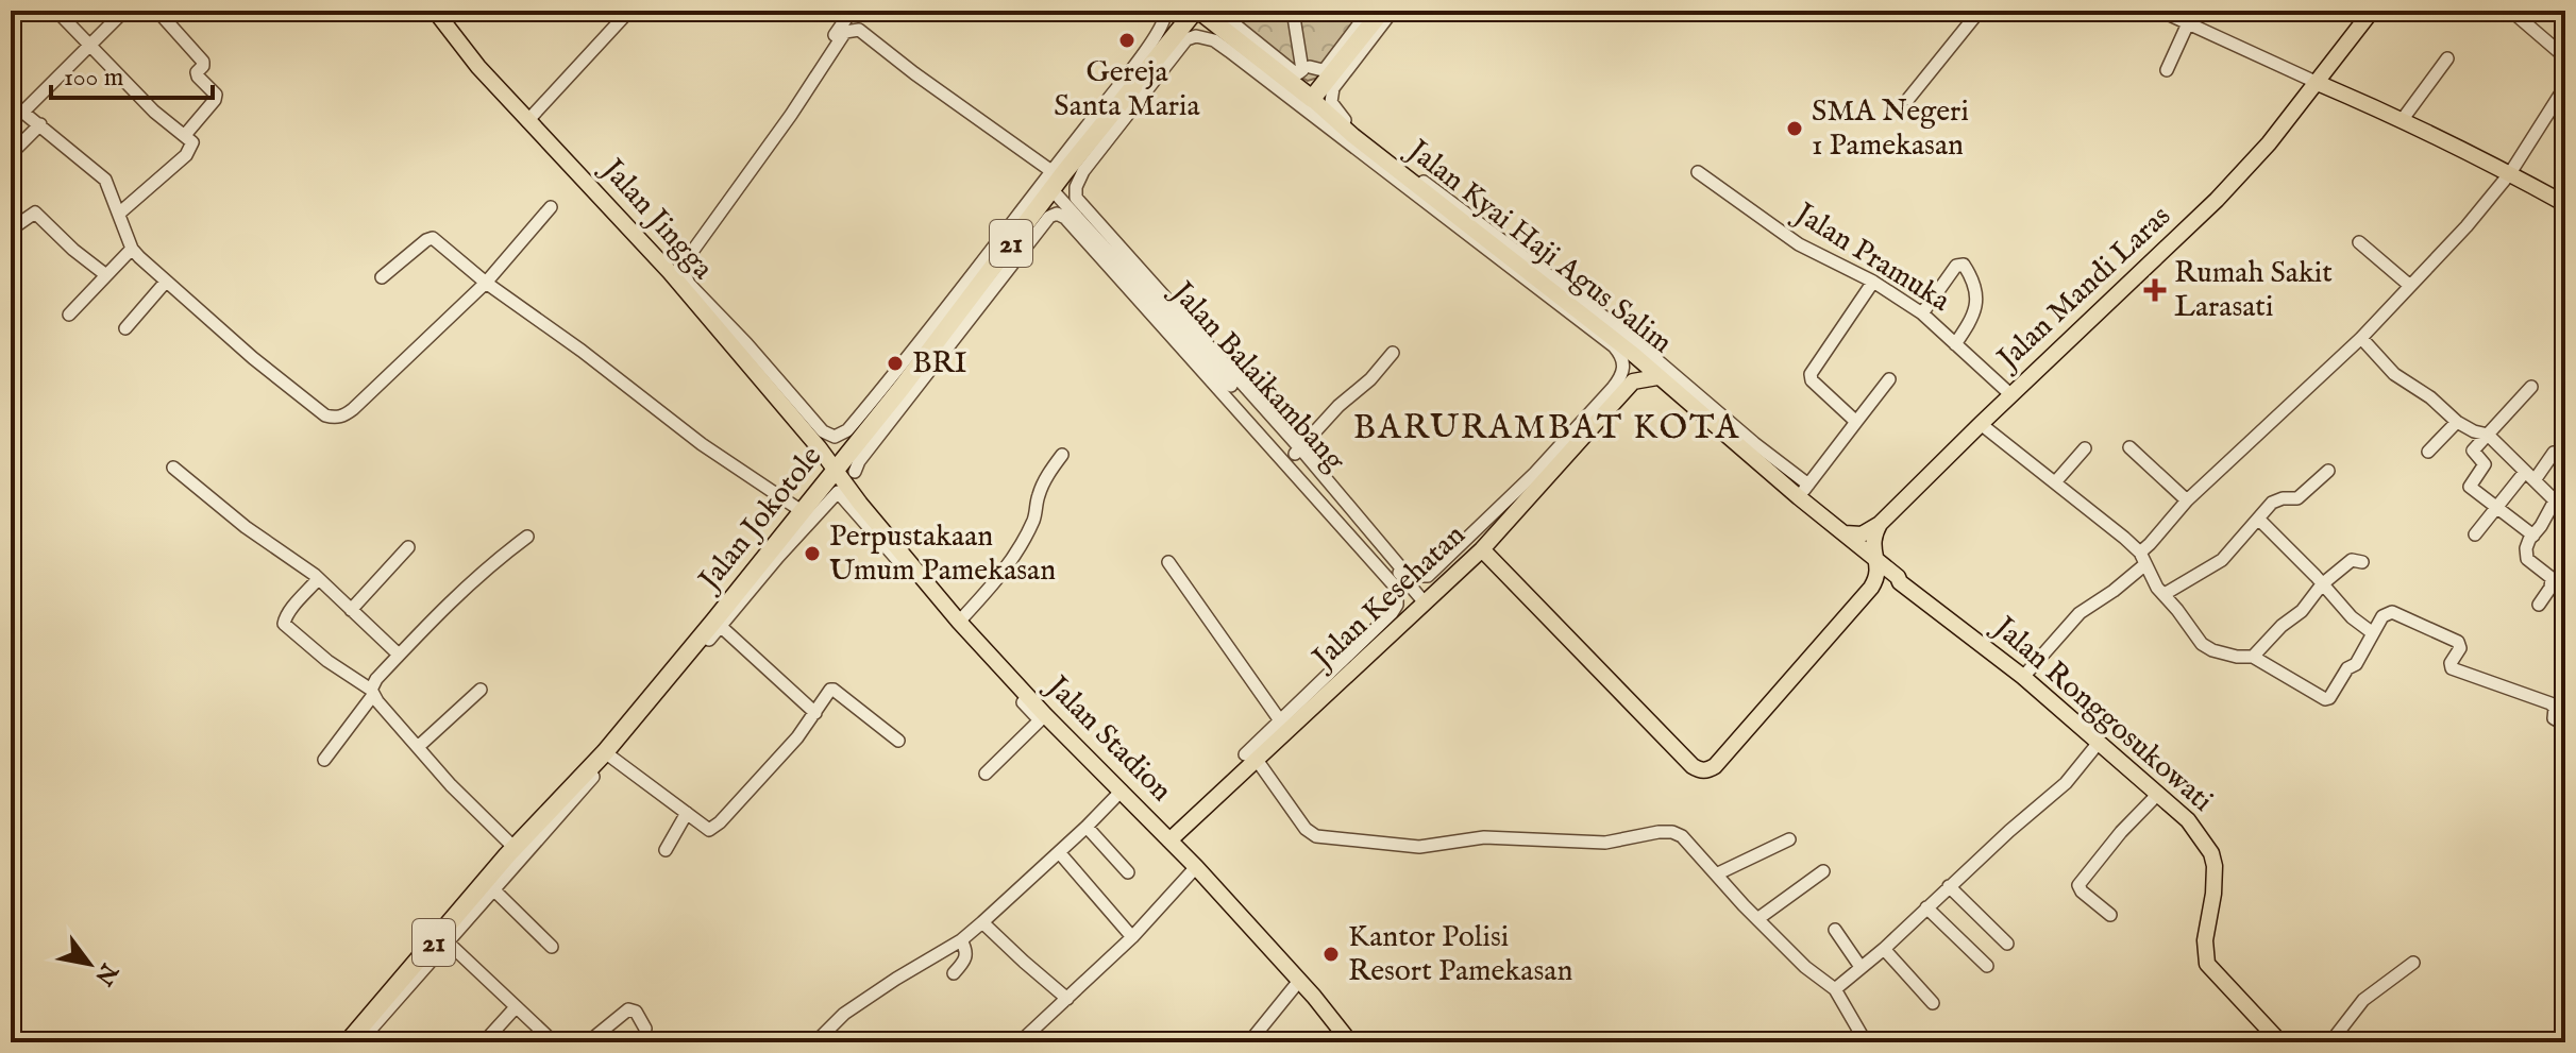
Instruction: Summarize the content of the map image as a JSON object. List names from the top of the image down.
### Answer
{
  "streets": {
    "highway": ["21", "Jalan Kyai Haji Agus Salim", "Jalan Jokotole"],
    "main road": [
      "Jalan Jingga",
      "Jalan Mandi Laras",
      "Jalan Kesehatan",
      "Jalan Ronggosukowati",
      "Jalan Stadion"
    ],
    "street": ["Jalan Pramuka", "Jalan Balaikambang"]
  },
  "crossings": [
    ["Jalan Jingga", "Jalan Jokotole"],
    ["Jalan Jingga", "Jalan Stadion"],
    ["Jalan Kyai Haji Agus Salim", "Jalan Jokotole"],
    ["Jalan Kyai Haji Agus Salim", "Jalan Ronggosukowati"],
    ["Jalan Pramuka", "Jalan Mandi Laras"],
    ["Jalan Balaikambang", "Jalan Jokotole"],
    ["Jalan Balaikambang", "Jalan Kesehatan"],
    ["Jalan Jokotole", "Jalan Stadion"],
    ["Jalan Kesehatan", "Jalan Stadion"]
  ],
  "districts": ["BARURAMBAT KOTA"],
  "places": {
    "other": [
      "Gereja Santa Maria",
      "SMA Negeri 1 Pamekasan",
      "BRI",
      "Perpustakaan Umum Pamekasan",
      "Kantor Polisi Resort Pamekasan"
    ],
    "health": ["Rumah Sakit Larasati"]
  },
  "scale_bar": "100 m",
  "north": "bottom right"
}
